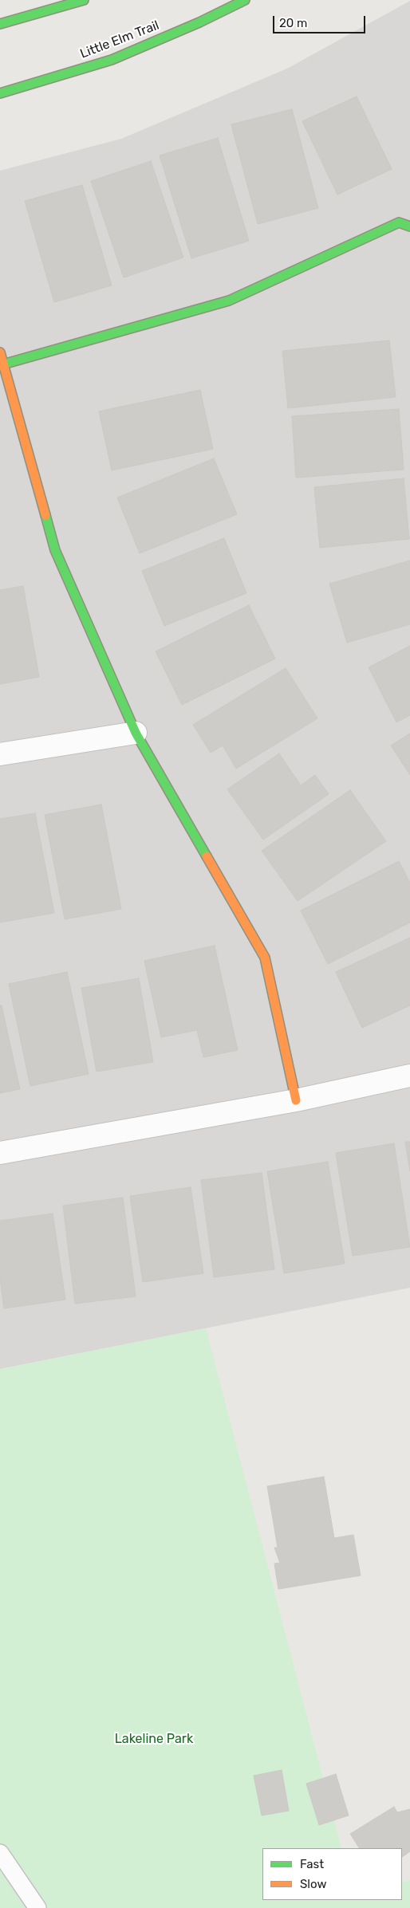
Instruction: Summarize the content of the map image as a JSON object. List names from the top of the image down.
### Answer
{
  "streets": {
    "street": ["Little Elm Trail"]
  },
  "parks": ["Lakeline Park"],
  "legend": ["Fast", "Slow"],
  "scale_bar": "20 m"
}
